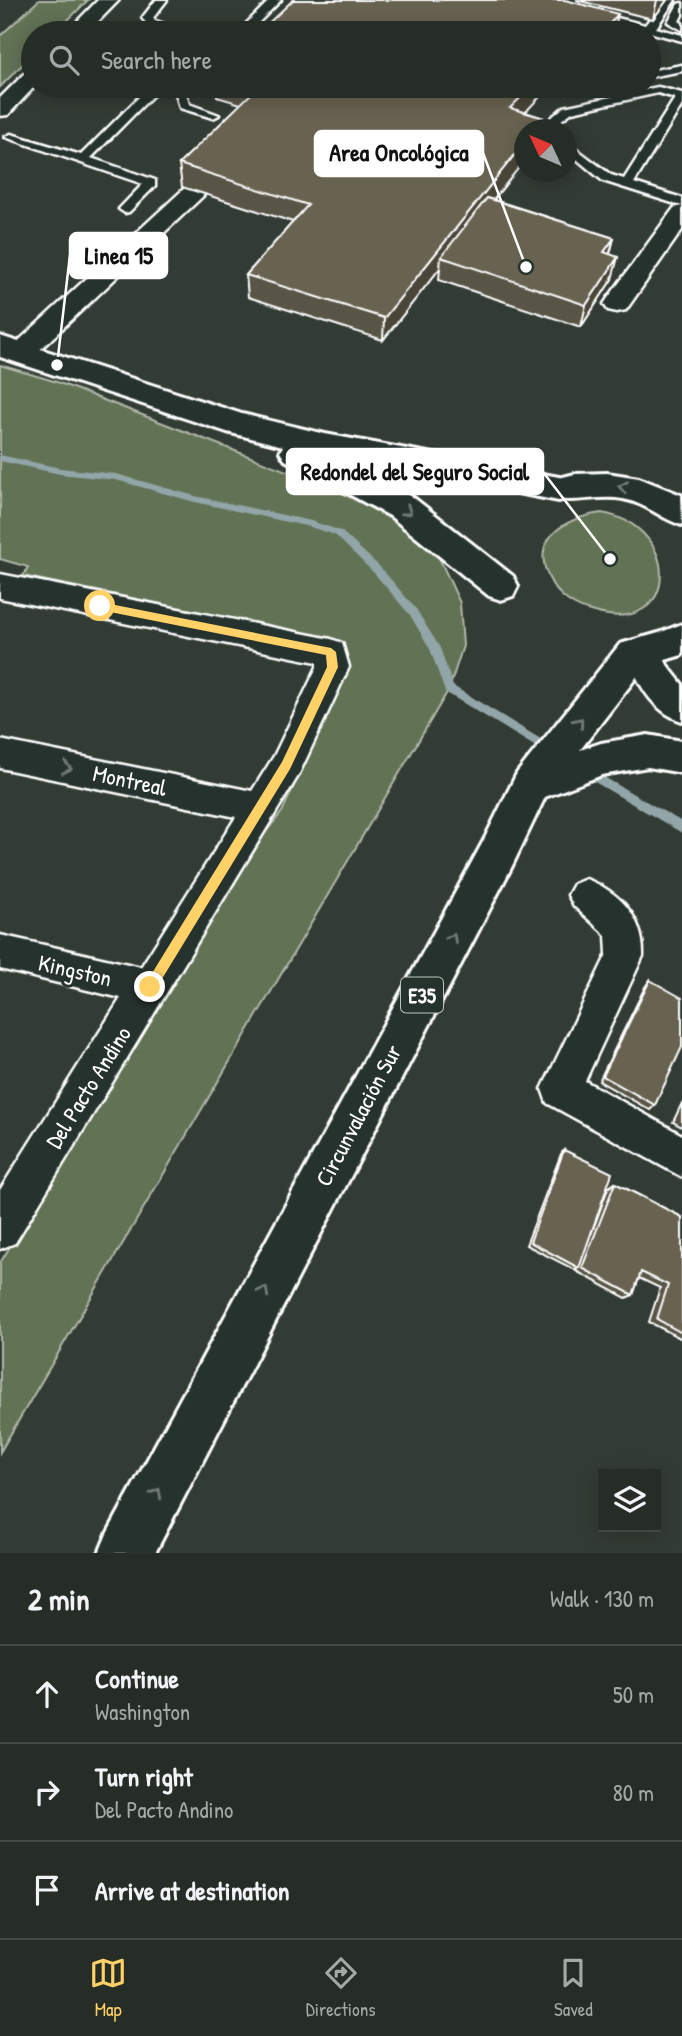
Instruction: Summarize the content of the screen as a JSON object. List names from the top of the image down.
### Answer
{
  "streets": {
    "main road": ["E35", "Circunvalación Sur"],
    "street": ["Montreal", "Kingston", "Del Pacto Andino"]
  },
  "crossings": [
    ["Montreal", "Del Pacto Andino"],
    ["Kingston", "Del Pacto Andino"]
  ],
  "one_way": ["Circunvalación Sur"],
  "places": ["Area Oncológica", "Linea 15", "Redondel del Seguro Social"],
  "north": "top left",
  "page": {
    "search": "Search here",
    "heading": ["2 min", "Walk · 130 m"],
    "list": [
      ["Continue", "Washington", "50 m"],
      ["Turn right", "Del Pacto Andino", "80 m"],
      "Arrive at destination"
    ],
    "nav": ["Map", "Directions", "Saved"]
  }
}
